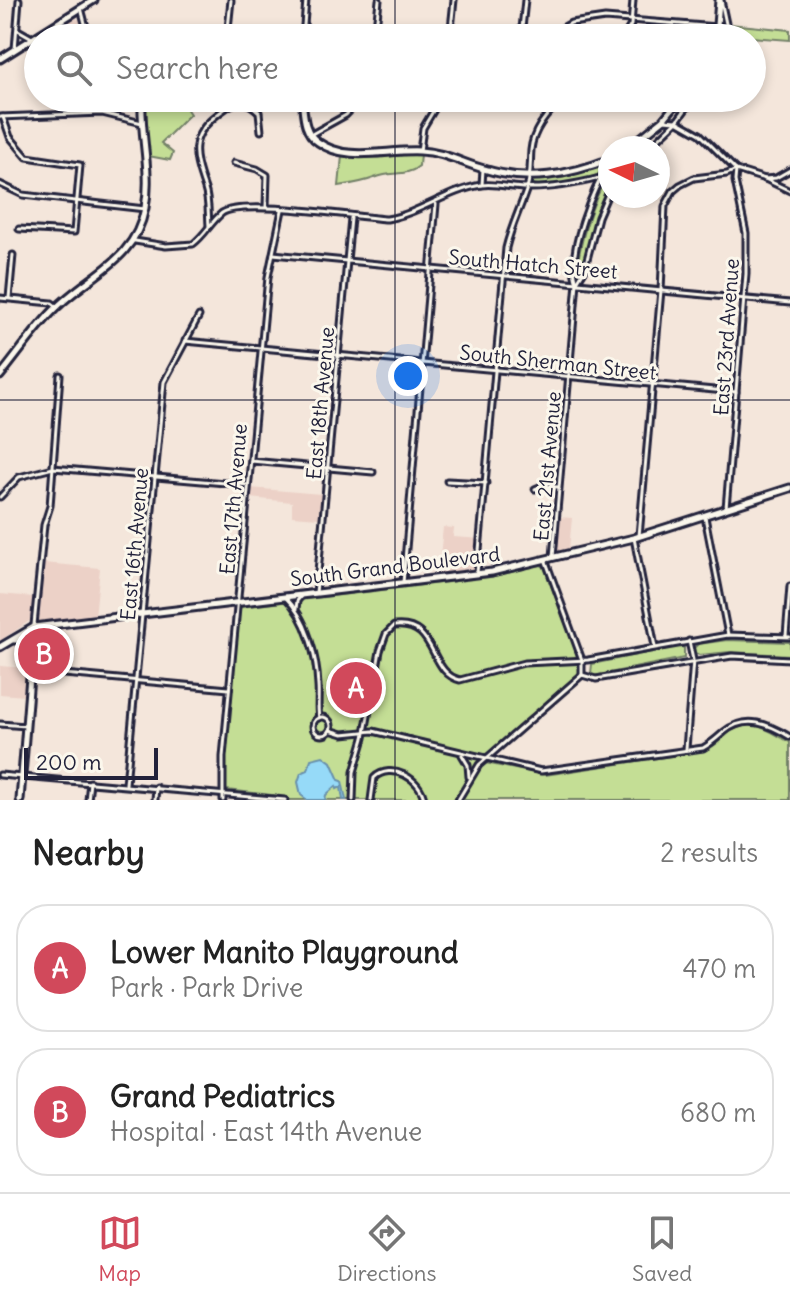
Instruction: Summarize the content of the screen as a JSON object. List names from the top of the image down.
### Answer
{
  "streets": {
    "street": [
      "South Hatch Street",
      "East 23rd Avenue",
      "South Sherman Street",
      "East 18th Avenue",
      "East 21st Avenue",
      "East 17th Avenue",
      "East 16th Avenue",
      "South Grand Boulevard"
    ]
  },
  "crossings": [
    ["South Hatch Street", "East 23rd Avenue"],
    ["South Hatch Street", "East 18th Avenue"],
    ["South Hatch Street", "East 21st Avenue"],
    ["South Hatch Street", "East 17th Avenue"],
    ["East 23rd Avenue", "South Sherman Street"],
    ["East 23rd Avenue", "South Grand Boulevard"],
    ["South Sherman Street", "East 18th Avenue"],
    ["South Sherman Street", "East 21st Avenue"],
    ["South Sherman Street", "East 17th Avenue"],
    ["South Sherman Street", "East 16th Avenue"],
    ["East 18th Avenue", "South Grand Boulevard"],
    ["East 21st Avenue", "South Grand Boulevard"],
    ["East 17th Avenue", "South Grand Boulevard"],
    ["East 16th Avenue", "South Grand Boulevard"]
  ],
  "scale_bar": "200 m",
  "north": "left",
  "page": {
    "search": "Search here",
    "pins": ["B", "A"],
    "scale": "200 m",
    "heading": ["Nearby", "2 results"],
    "list": [
      {
        "mark": "A",
        "name": "Lower Manito Playground",
        "note": "Park · Park Drive",
        "value": "470 m"
      },
      {
        "mark": "B",
        "name": "Grand Pediatrics",
        "note": "Hospital · East 14th Avenue",
        "value": "680 m"
      }
    ],
    "nav": ["Map", "Directions", "Saved"]
  }
}
